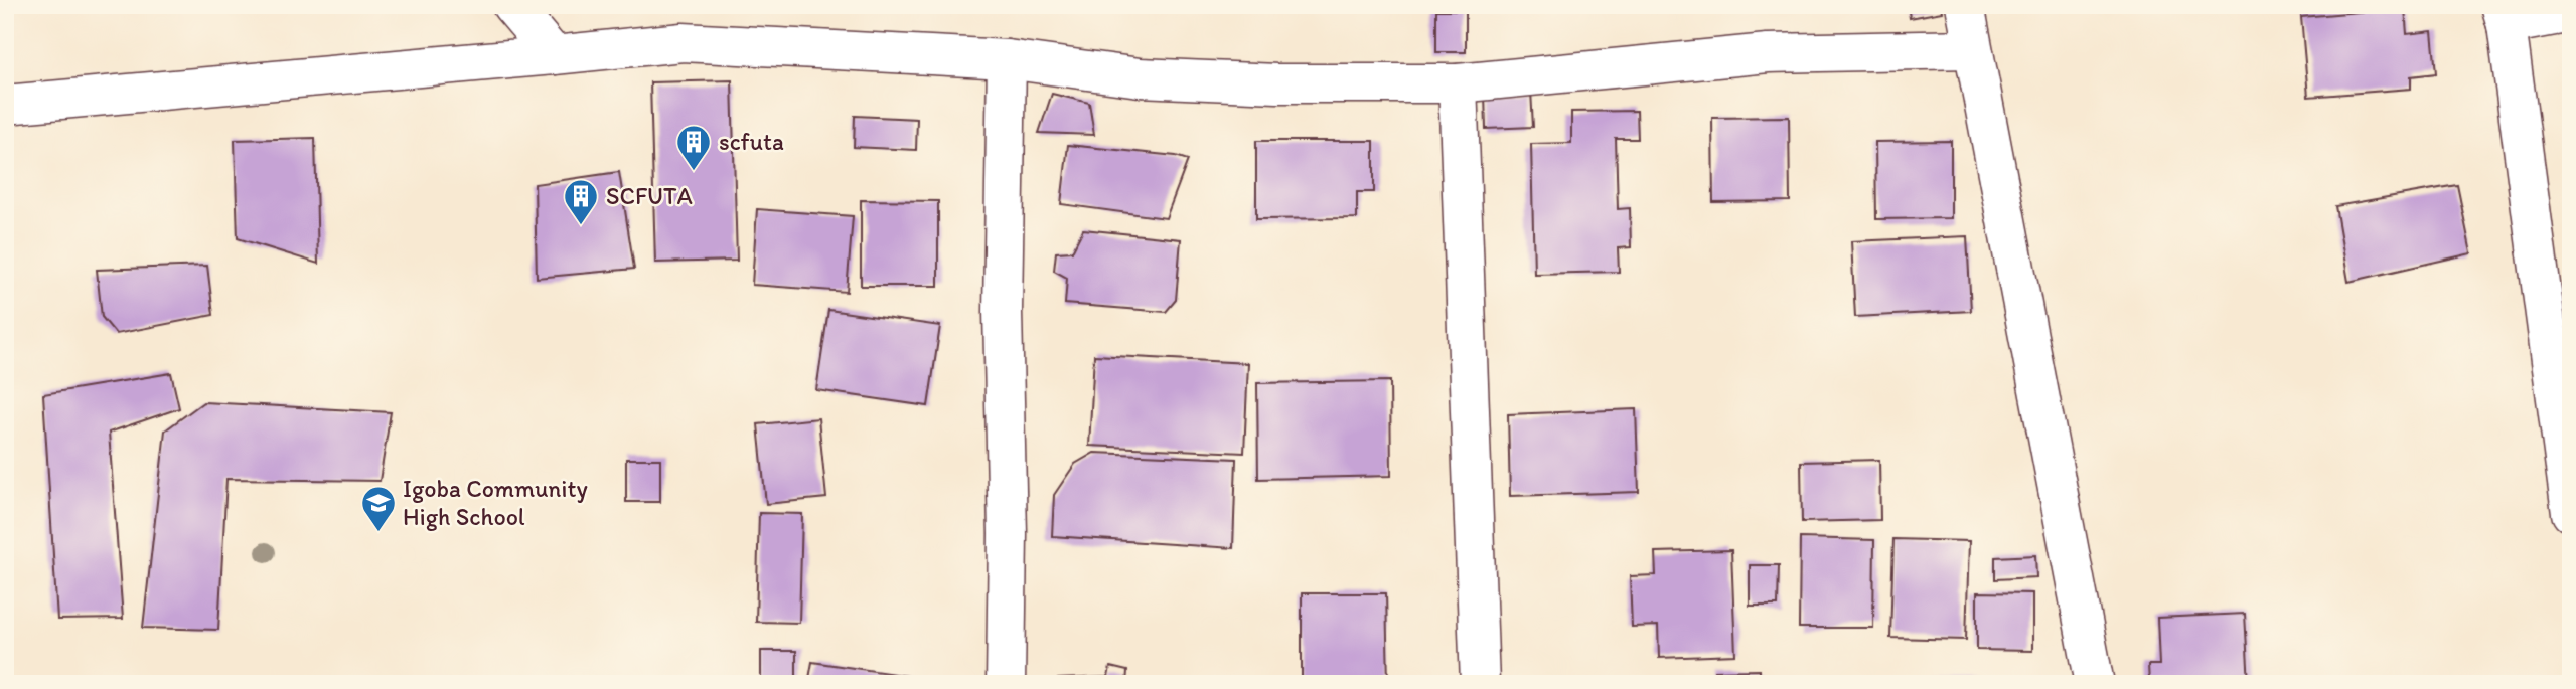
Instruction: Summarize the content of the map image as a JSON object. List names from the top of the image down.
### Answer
{
  "places": {
    "building": ["scfuta", "SCFUTA"],
    "school or university": ["Igoba Community High School"]
  }
}
